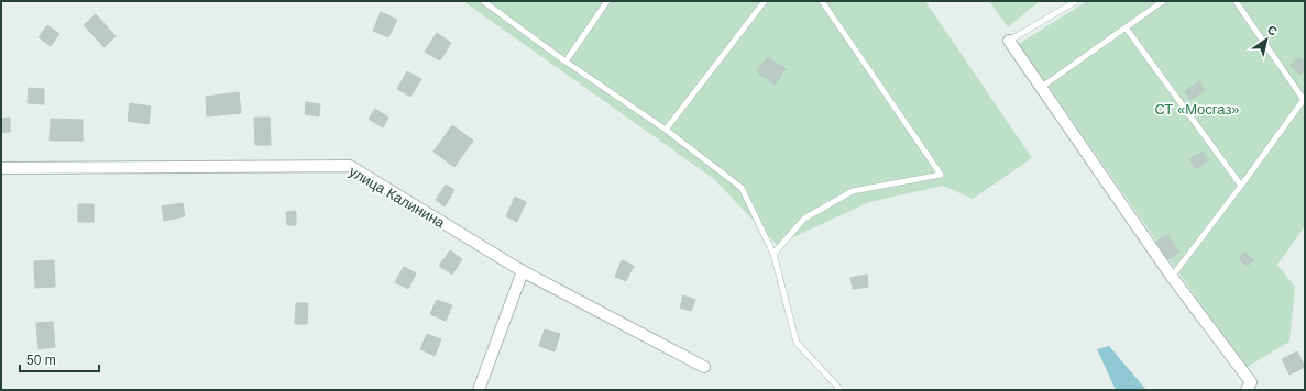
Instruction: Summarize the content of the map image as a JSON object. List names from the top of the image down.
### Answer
{
  "streets": {
    "street": ["улица Калинина"]
  },
  "parks": ["СТ «Мосгаз»"],
  "scale_bar": "50 m",
  "north": "top right"
}
